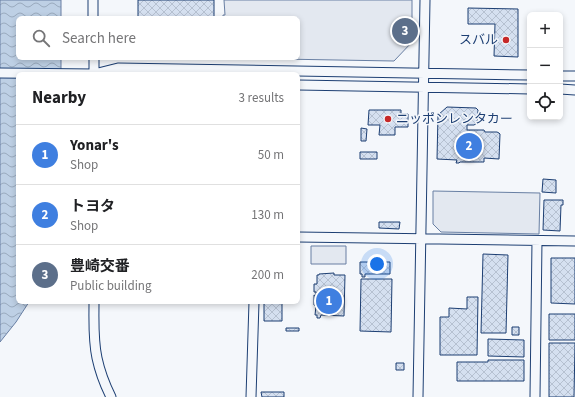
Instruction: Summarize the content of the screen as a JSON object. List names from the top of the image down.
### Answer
{
  "places": ["スバル", "ニッポンレンタカー"],
  "page": {
    "map_buttons": ["+", "−"],
    "pins": ["3", "2", "1"],
    "search": "Search here",
    "heading": ["Nearby", "3 results"],
    "list": [
      {
        "mark": "1",
        "name": "Yonar's",
        "note": "Shop",
        "value": "50 m"
      },
      {
        "mark": "2",
        "name": "トヨタ",
        "note": "Shop",
        "value": "130 m"
      },
      {
        "mark": "3",
        "name": "豊崎交番",
        "note": "Public building",
        "value": "200 m"
      }
    ]
  }
}
